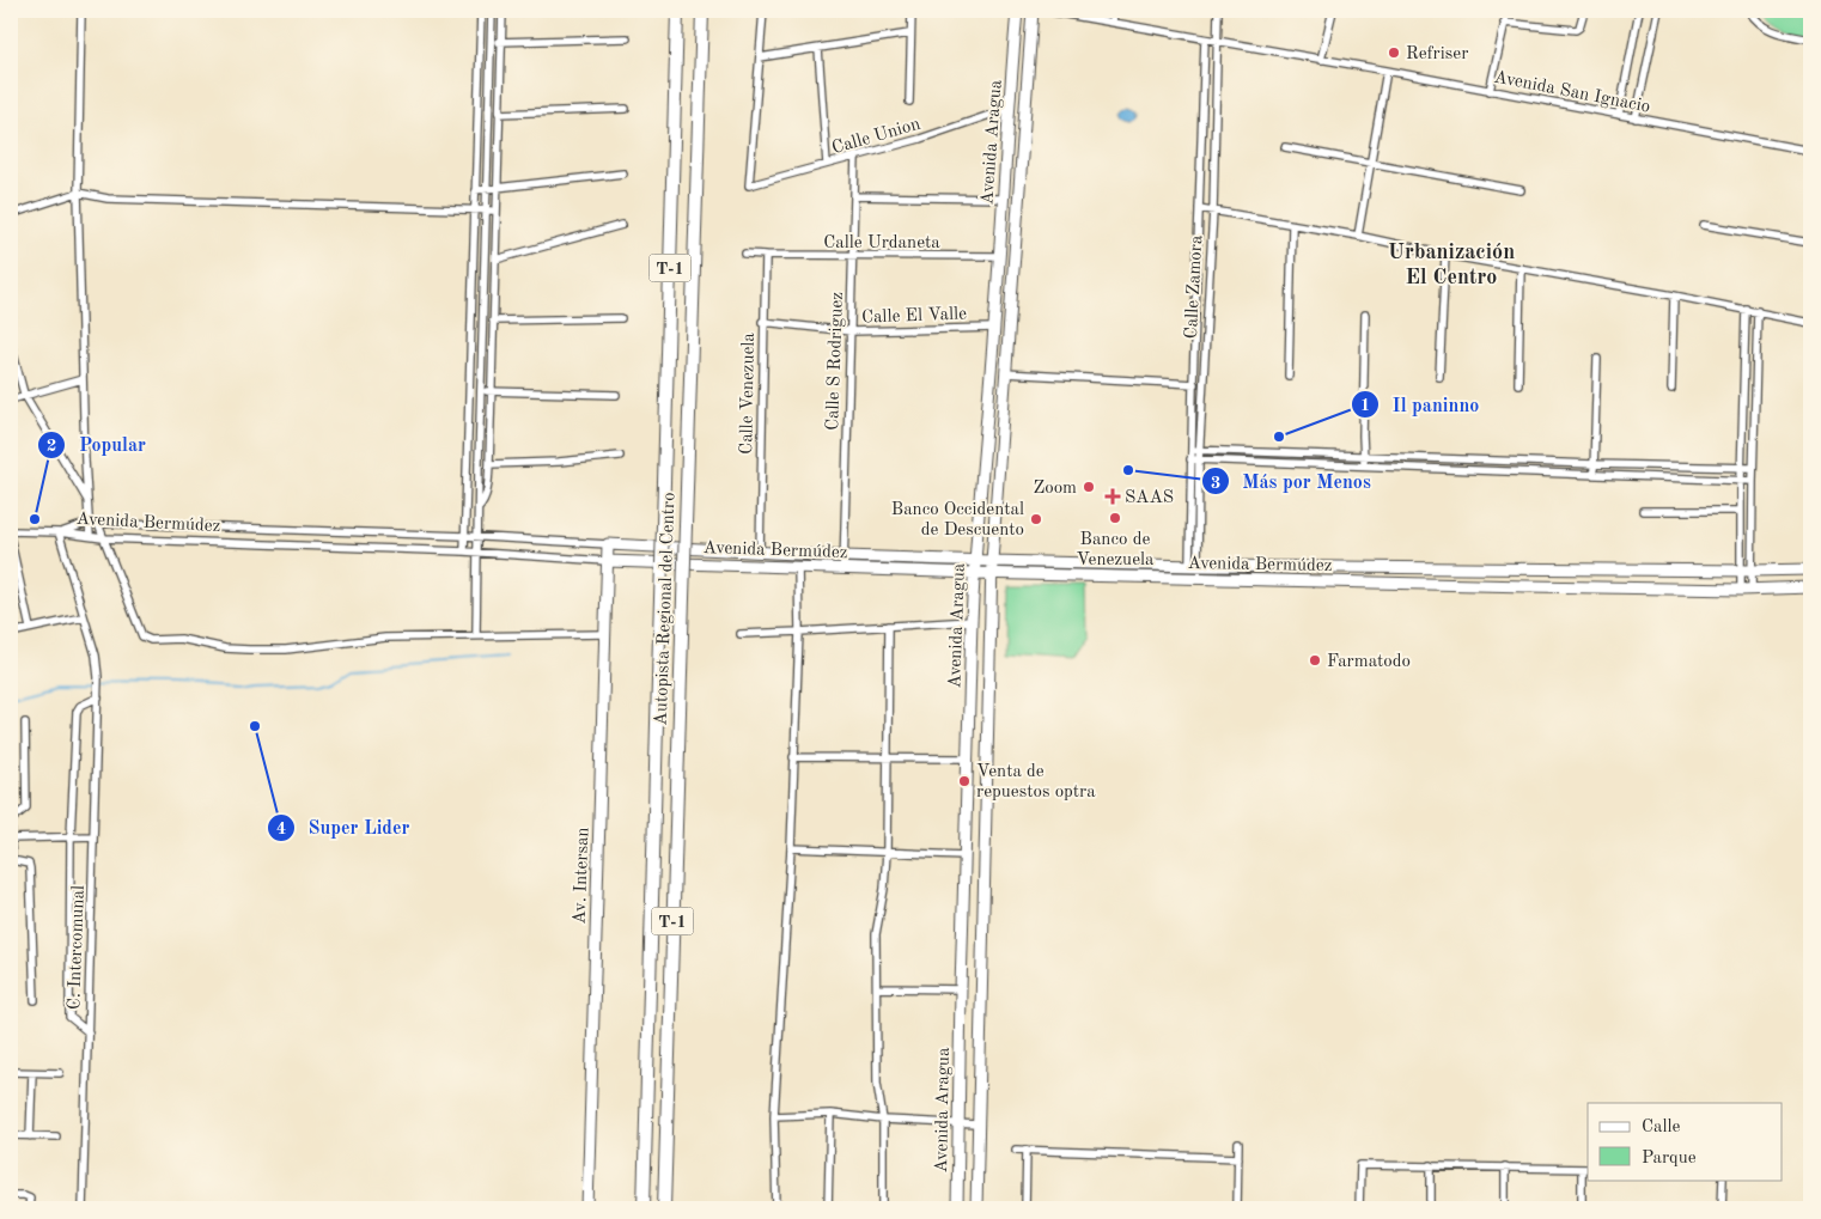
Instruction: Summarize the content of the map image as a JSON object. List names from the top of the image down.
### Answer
{
  "streets": {
    "highway": ["T-1", "Autopista Regional del Centro"],
    "street": [
      "Avenida San Ignacio",
      "Calle Union",
      "Avenida Aragua",
      "Calle Urdaneta",
      "Calle Zamora",
      "Calle El Valle",
      "Calle S Rodriguez",
      "Calle Venezuela",
      "Avenida Bermúdez",
      "Av. Intersan",
      "C. Intercomunal"
    ]
  },
  "crossings": [
    ["Avenida San Ignacio", "Calle Zamora"],
    ["Calle Union", "Avenida Aragua"],
    ["Calle Union", "Calle S Rodriguez"],
    ["Avenida Aragua", "Calle Urdaneta"],
    ["Avenida Aragua", "Calle El Valle"],
    ["Avenida Aragua", "Avenida Bermúdez"],
    ["Calle Urdaneta", "Calle S Rodriguez"],
    ["Calle Urdaneta", "Calle Venezuela"],
    ["Calle Zamora", "Avenida Bermúdez"],
    ["Calle El Valle", "Calle S Rodriguez"],
    ["Calle El Valle", "Calle Venezuela"],
    ["Calle S Rodriguez", "Avenida Bermúdez"],
    ["Calle Venezuela", "Avenida Bermúdez"],
    ["Avenida Bermúdez", "Av. Intersan"],
    ["Avenida Bermúdez", "C. Intercomunal"]
  ],
  "districts": ["Urbanización El Centro"],
  "places": {
    "other": [
      "Refriser",
      "Il paninno",
      "Más por Menos",
      "Zoom",
      "Banco de Venezuela",
      "Popular",
      "Banco Occidental de Descuento",
      "Farmatodo",
      "Super Lider",
      "Venta de repuestos optra"
    ],
    "health": ["SAAS"]
  },
  "legend": ["Calle", "Parque"]
}
